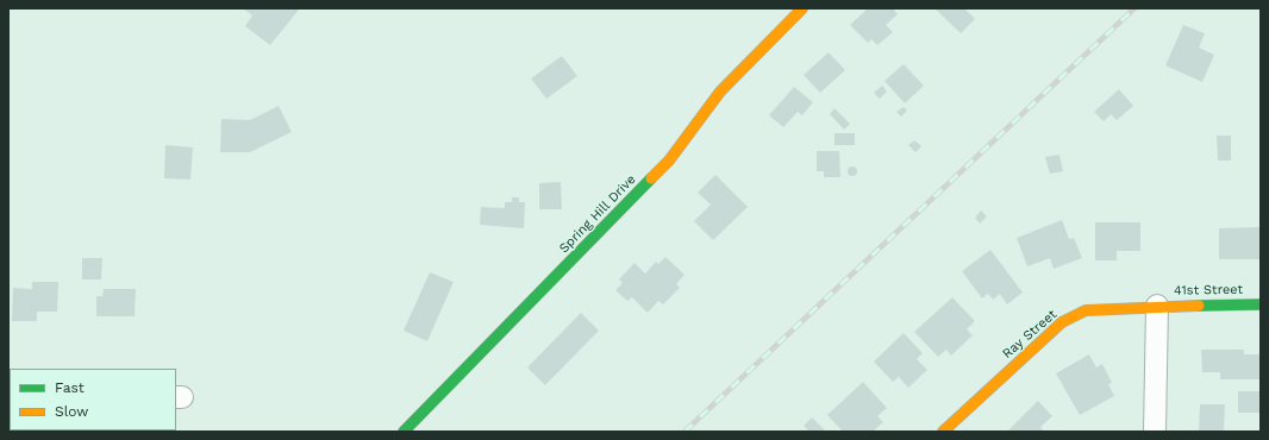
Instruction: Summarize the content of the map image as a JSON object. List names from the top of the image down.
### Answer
{
  "streets": {
    "street": ["Spring Hill Drive", "41st Street", "Ray Street"]
  },
  "crossings": [
    ["41st Street", "Ray Street"]
  ],
  "legend": ["Fast", "Slow"]
}
